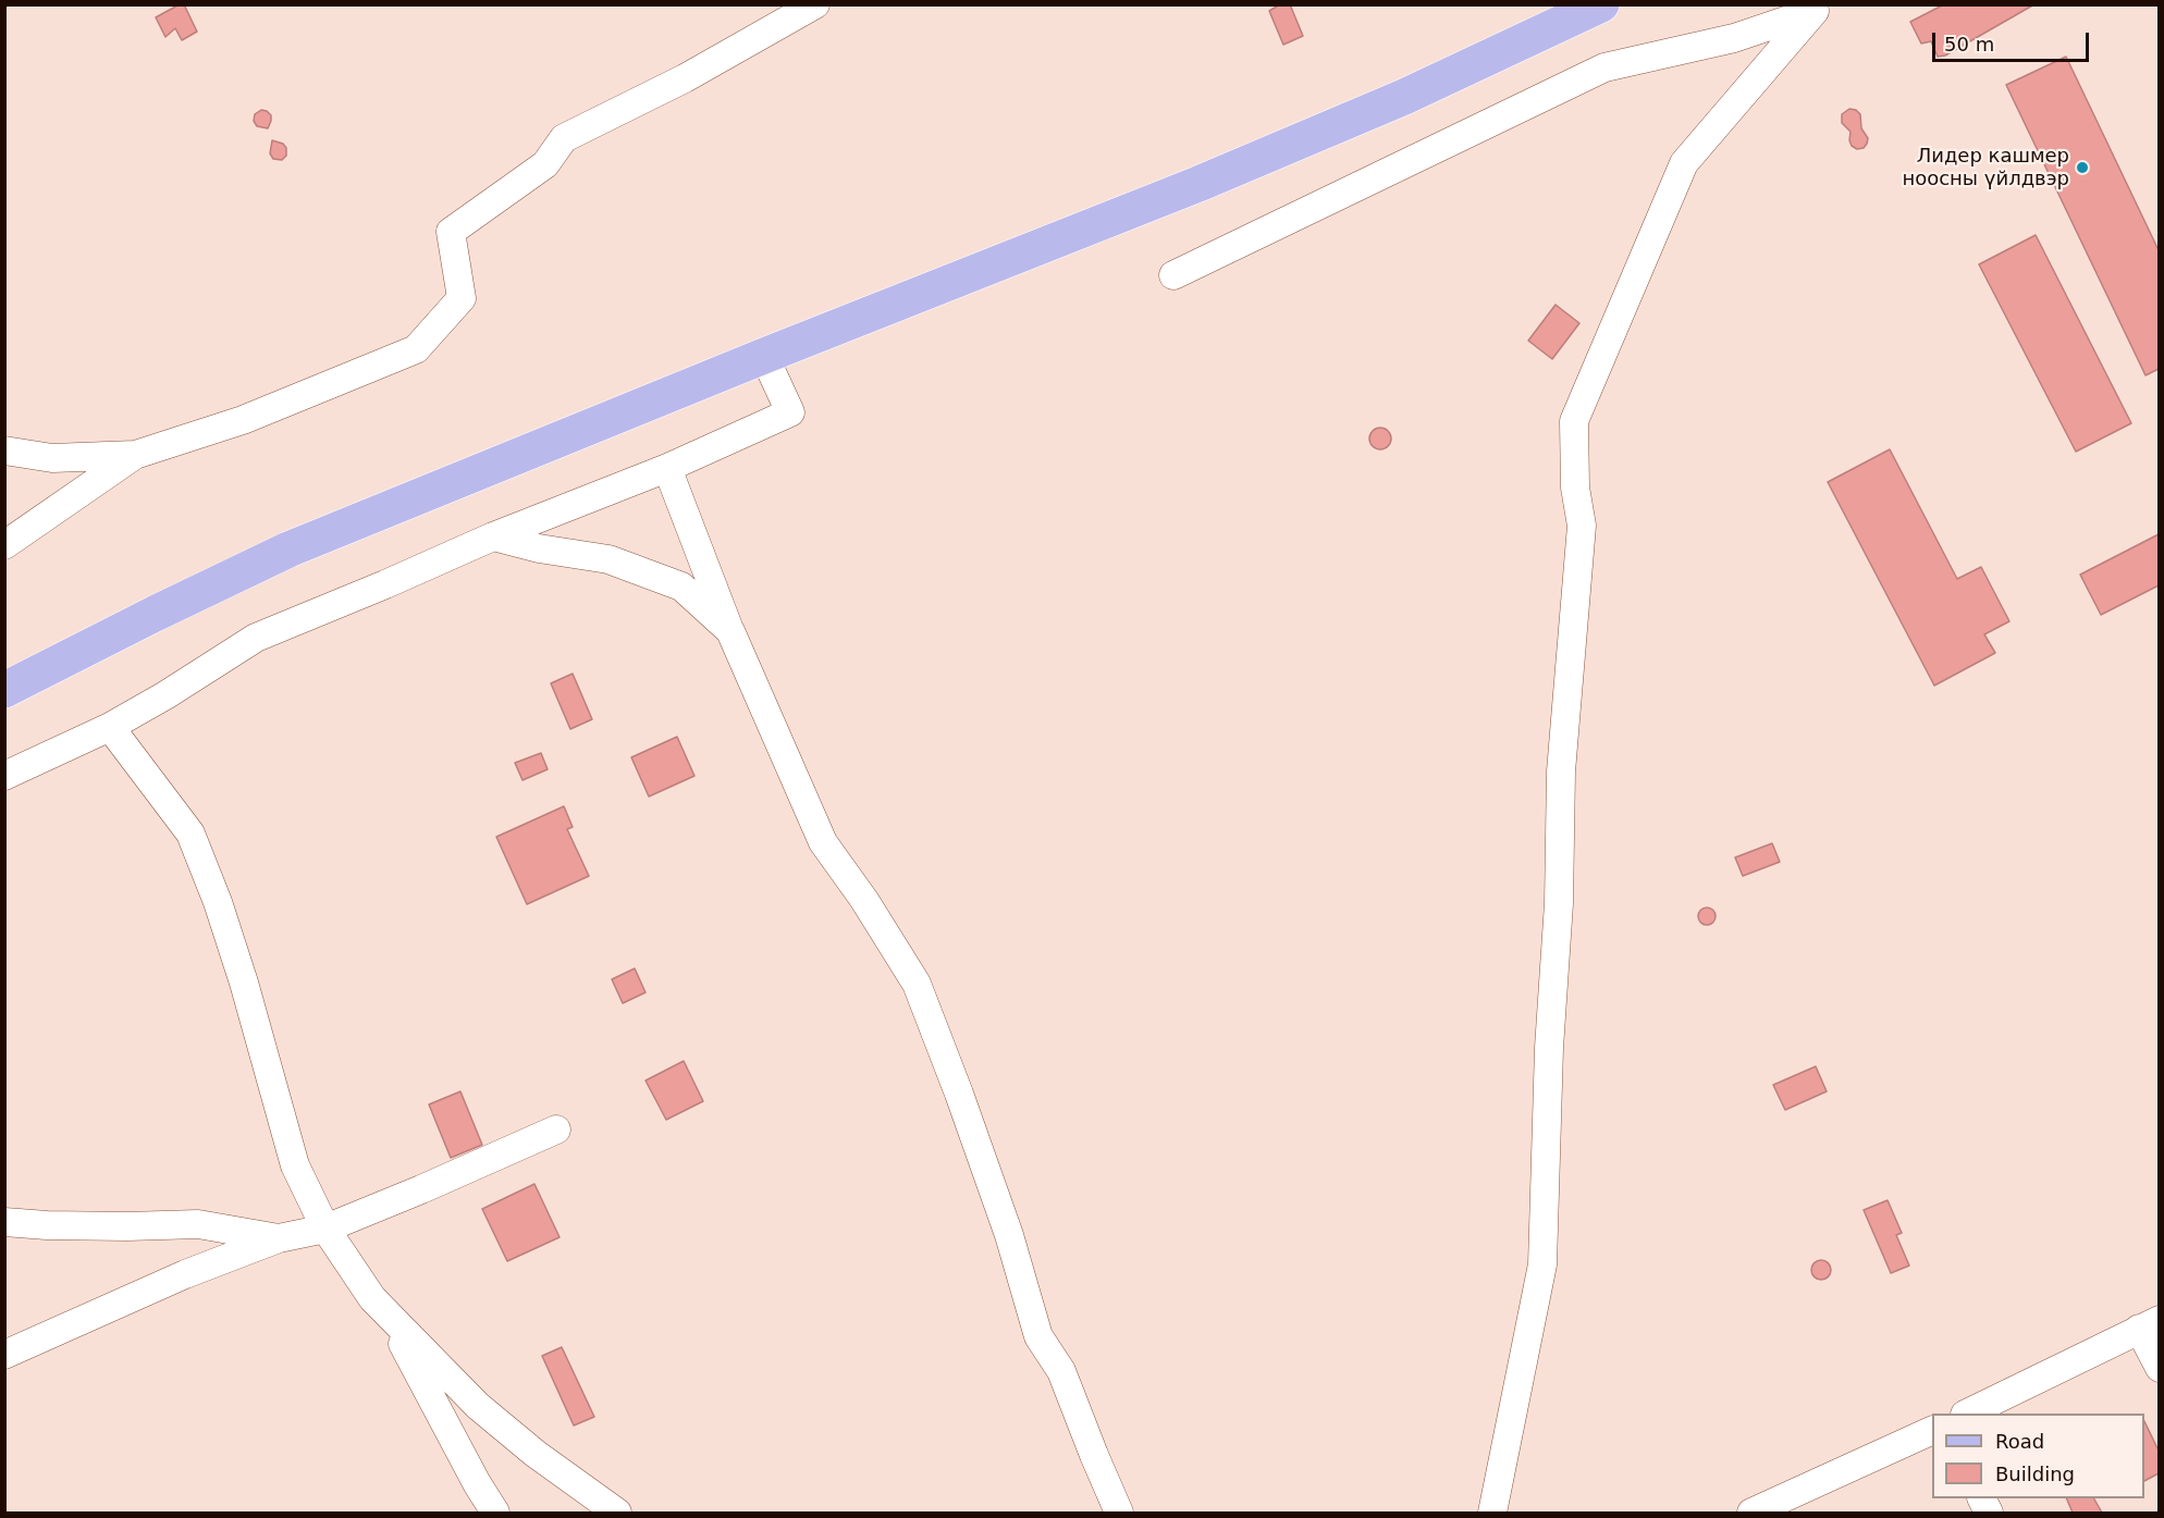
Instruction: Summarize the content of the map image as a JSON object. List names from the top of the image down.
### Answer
{
  "places": ["Лидер кашмер ноосны үйлдвэр"],
  "legend": ["Road", "Building"],
  "scale_bar": "50 m"
}
